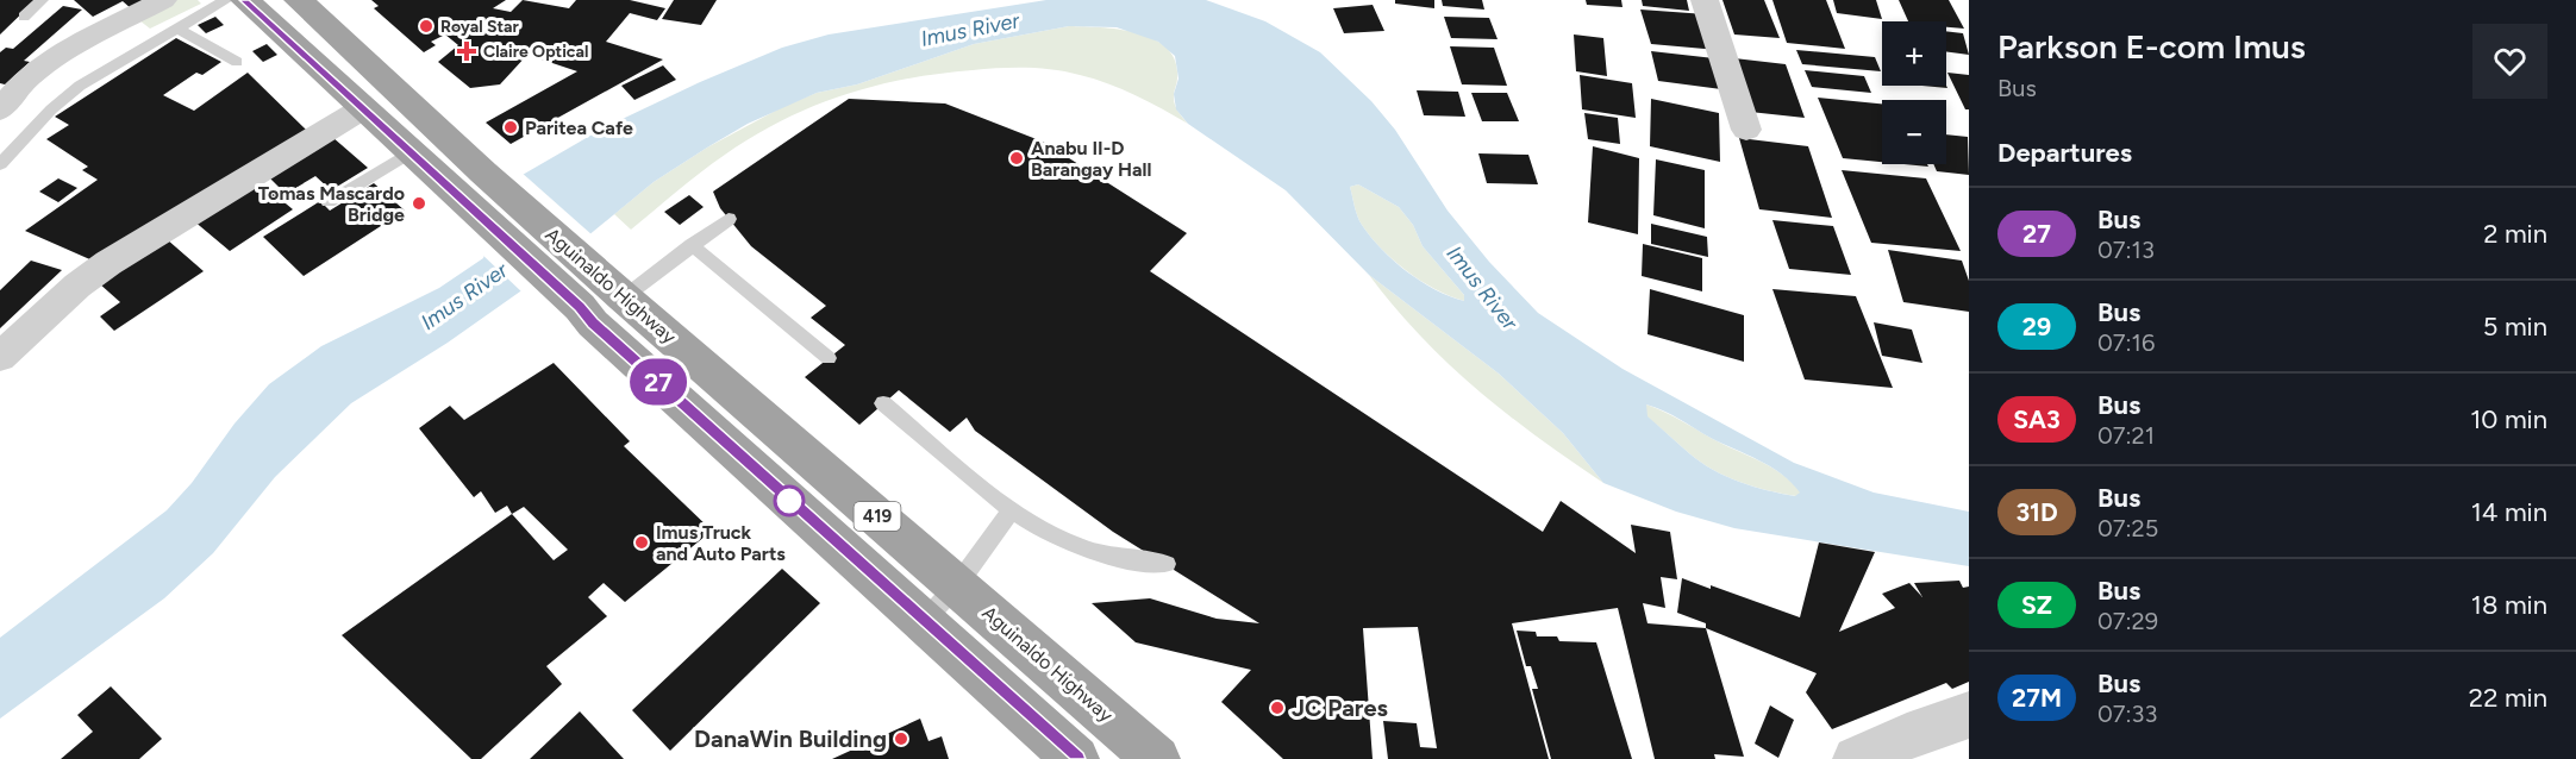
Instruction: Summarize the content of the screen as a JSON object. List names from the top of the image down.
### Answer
{
  "streets": {
    "highway": ["Aguinaldo Highway", "419"]
  },
  "water": ["Imus River"],
  "places": {
    "other": [
      "Royal Star",
      "Paritea Cafe",
      "Anabu II-D Barangay Hall",
      "Tomas Mascardo Bridge",
      "Imus Truck and Auto Parts",
      "JC Pares",
      "DanaWin Building"
    ],
    "health": ["Claire Optical"]
  },
  "lines": ["bus line 27"],
  "page": {
    "on_map": "27",
    "heading": [
      ["Parkson E-com Imus", "Bus"],
      "Departures"
    ],
    "map_buttons": ["+", "−"],
    "list": [
      {
        "mark": "27",
        "name": "Bus",
        "note": "07:13",
        "value": "2 min"
      },
      {
        "mark": "29",
        "name": "Bus",
        "note": "07:16",
        "value": "5 min"
      },
      {
        "mark": "SA3",
        "name": "Bus",
        "note": "07:21",
        "value": "10 min"
      },
      {
        "mark": "31D",
        "name": "Bus",
        "note": "07:25",
        "value": "14 min"
      },
      {
        "mark": "SZ",
        "name": "Bus",
        "note": "07:29",
        "value": "18 min"
      },
      {
        "mark": "27M",
        "name": "Bus",
        "note": "07:33",
        "value": "22 min"
      }
    ]
  }
}
